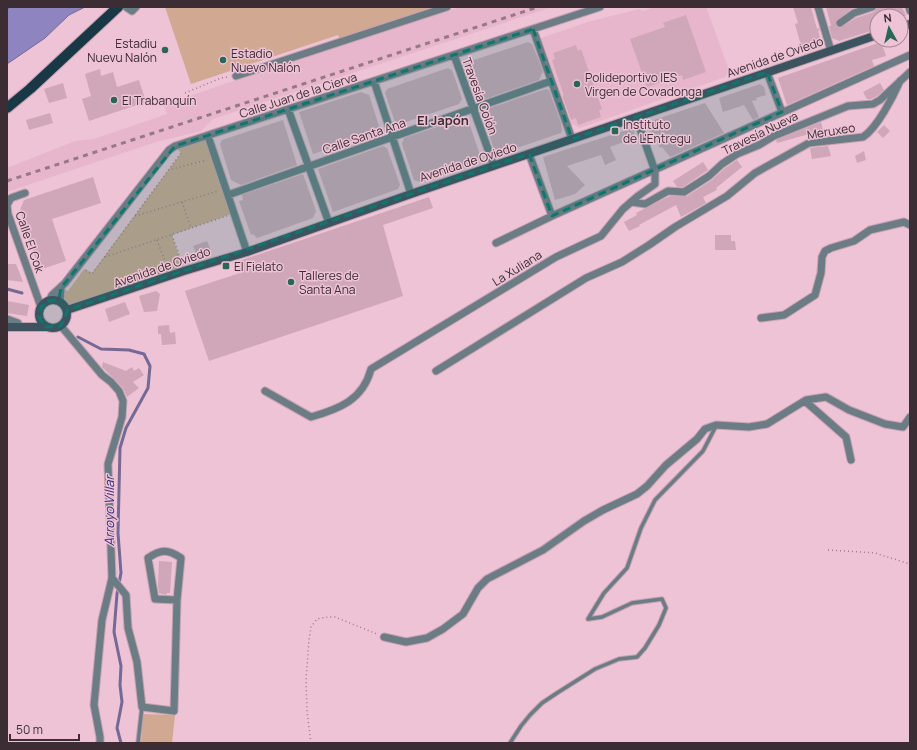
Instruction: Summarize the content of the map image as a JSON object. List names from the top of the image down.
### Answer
{
  "streets": {
    "street": [
      "Avenida de Oviedo",
      "Calle Juan de la Cierva",
      "Travesía Colón",
      "Meruxeo",
      "Travesía Nueva",
      "Calle Santa Ana",
      "Calle El Cok",
      "La Xuliana"
    ]
  },
  "crossings": [
    ["Avenida de Oviedo", "Calle Juan de la Cierva"],
    ["Avenida de Oviedo", "Travesía Colón"],
    ["Avenida de Oviedo", "Calle El Cok"],
    ["Calle Juan de la Cierva", "Travesía Colón"],
    ["Calle Juan de la Cierva", "Calle El Cok"],
    ["Travesía Colón", "Calle Santa Ana"],
    ["Meruxeo", "Travesía Nueva"],
    ["Travesía Nueva", "La Xuliana"]
  ],
  "districts": ["El Japón"],
  "water": ["Arroyo Villar"],
  "places": {
    "other": [
      "Estadiu Nuevu Nalón",
      "Estadio Nuevo Nalón",
      "Polideportivo IES Virgen de Covadonga",
      "El Trabanquín",
      "Talleres de Santa Ana"
    ],
    "transit": ["Instituto de L'Entregu", "El Fielato"]
  },
  "scale_bar": "50 m",
  "north": "top"
}
